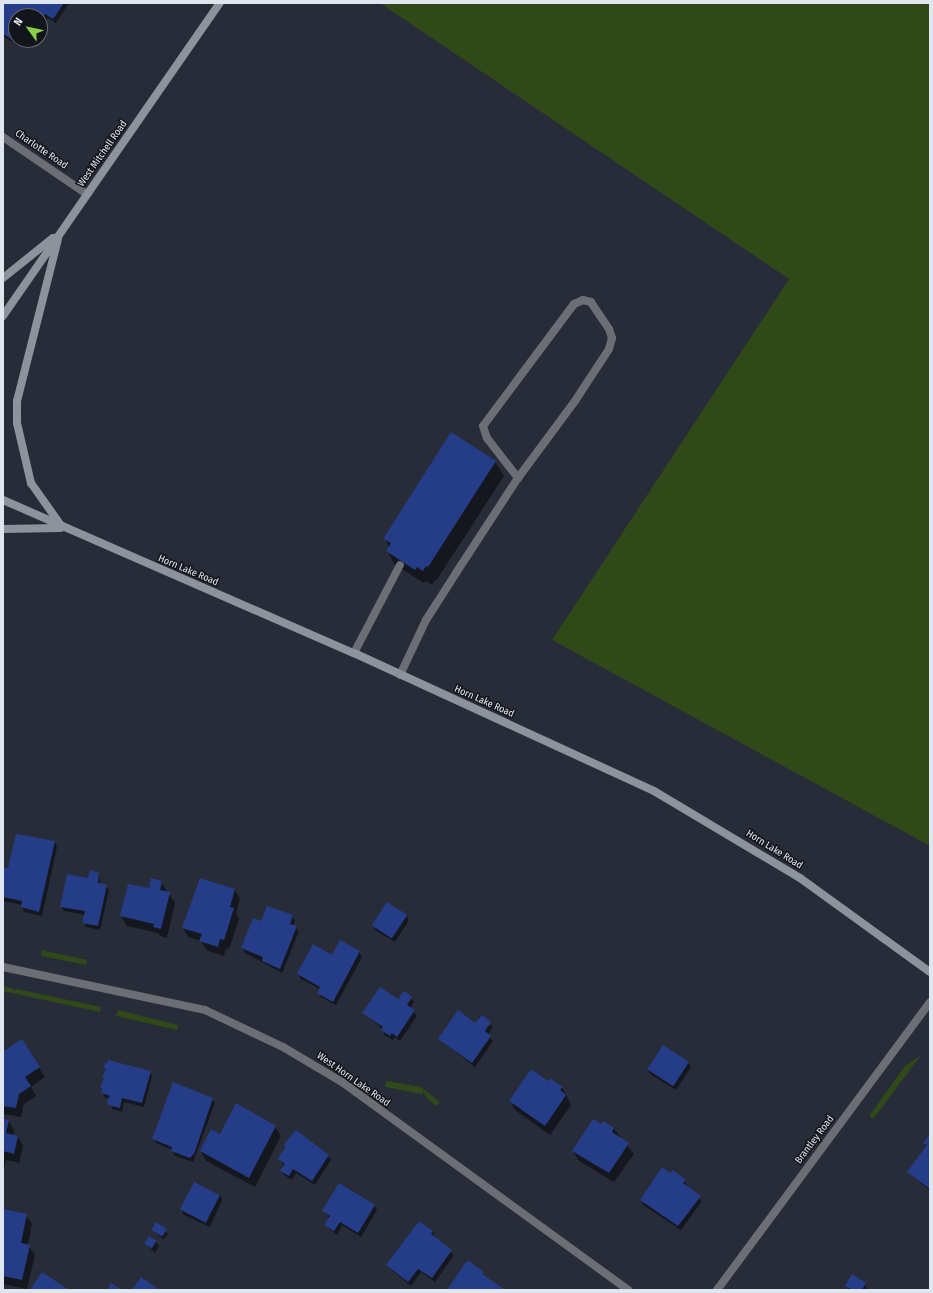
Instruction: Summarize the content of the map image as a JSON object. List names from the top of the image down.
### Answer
{
  "streets": {
    "main road": ["West Mitchell Road", "Horn Lake Road"],
    "street": ["Charlotte Road", "West Horn Lake Road", "Brantley Road"]
  },
  "crossings": [
    ["Charlotte Road", "West Mitchell Road"]
  ],
  "north": "top left"
}
